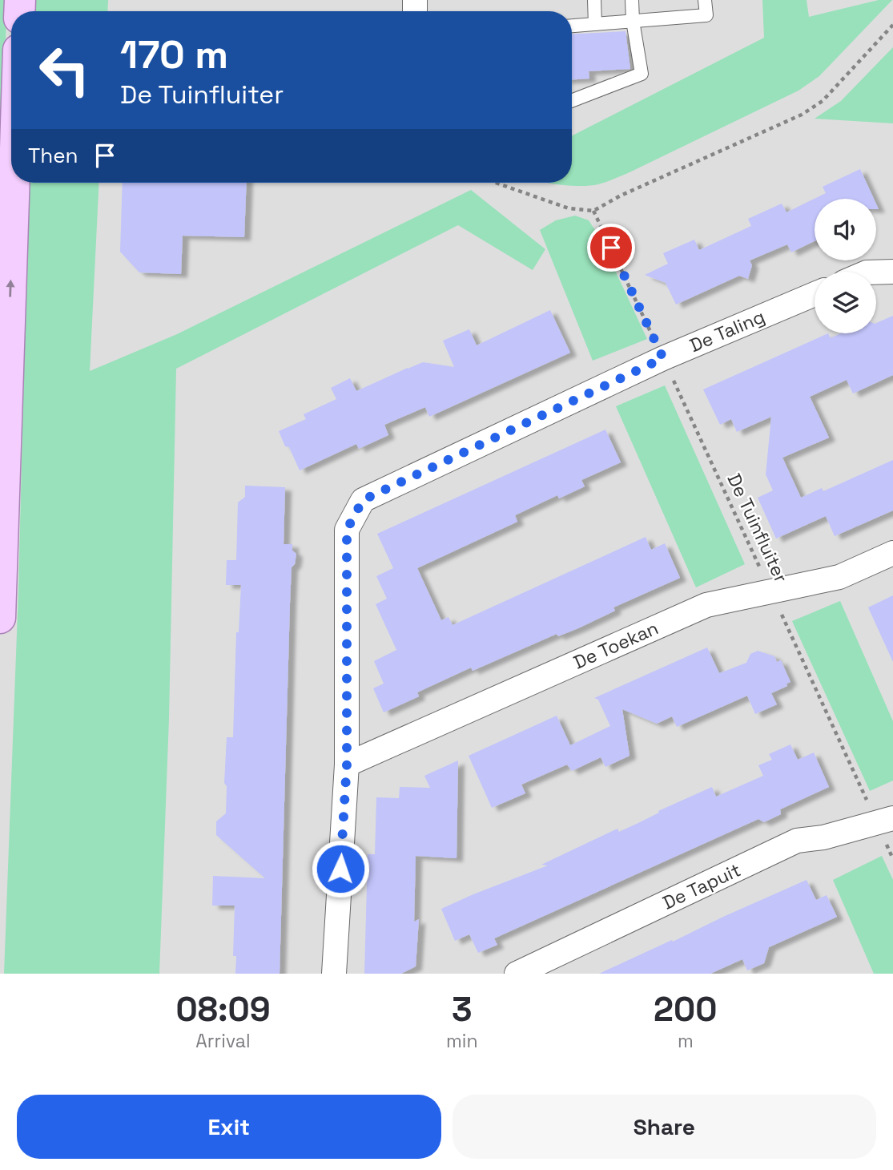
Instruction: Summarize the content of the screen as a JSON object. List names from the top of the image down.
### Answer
{
  "streets": {
    "street": ["De Taling", "De Toekan", "De Tapuit"],
    "path": ["De Tuinfluiter"]
  },
  "crossings": [
    ["De Taling", "De Tuinfluiter"],
    ["De Taling", "De Toekan"],
    ["De Tuinfluiter", "De Toekan"],
    ["De Tuinfluiter", "De Tapuit"]
  ],
  "page": {
    "turn": ["170 m", "De Tuinfluiter"],
    "then": "Then",
    "eta": [
      "08:09",
      "Arrival",
      "3",
      "min",
      "200",
      "m"
    ],
    "buttons": ["Exit", "Share"]
  }
}
